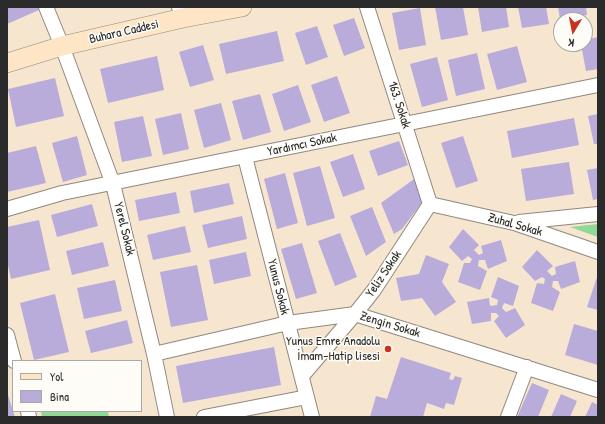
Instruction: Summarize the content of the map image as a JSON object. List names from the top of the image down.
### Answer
{
  "streets": {
    "main road": ["Buhara Caddesi"],
    "street": [
      "163. Sokak",
      "Yardımcı Sokak",
      "Zuhal Sokak",
      "Yerel Sokak",
      "Yeliz Sokak",
      "Yunus Sokak",
      "Zengin Sokak"
    ]
  },
  "crossings": [
    ["Buhara Caddesi", "Yerel Sokak"],
    ["163. Sokak", "Yardımcı Sokak"],
    ["163. Sokak", "Zuhal Sokak"],
    ["163. Sokak", "Yeliz Sokak"],
    ["Yardımcı Sokak", "Yerel Sokak"],
    ["Yardımcı Sokak", "Yunus Sokak"],
    ["Zuhal Sokak", "Yeliz Sokak"],
    ["Yerel Sokak", "Zengin Sokak"],
    ["Yeliz Sokak", "Yunus Sokak"],
    ["Yeliz Sokak", "Zengin Sokak"],
    ["Yunus Sokak", "Zengin Sokak"]
  ],
  "places": ["Yunus Emre Anadolu İmam-Hatip lisesi"],
  "legend": ["Yol", "Bina"],
  "north": "bottom"
}
